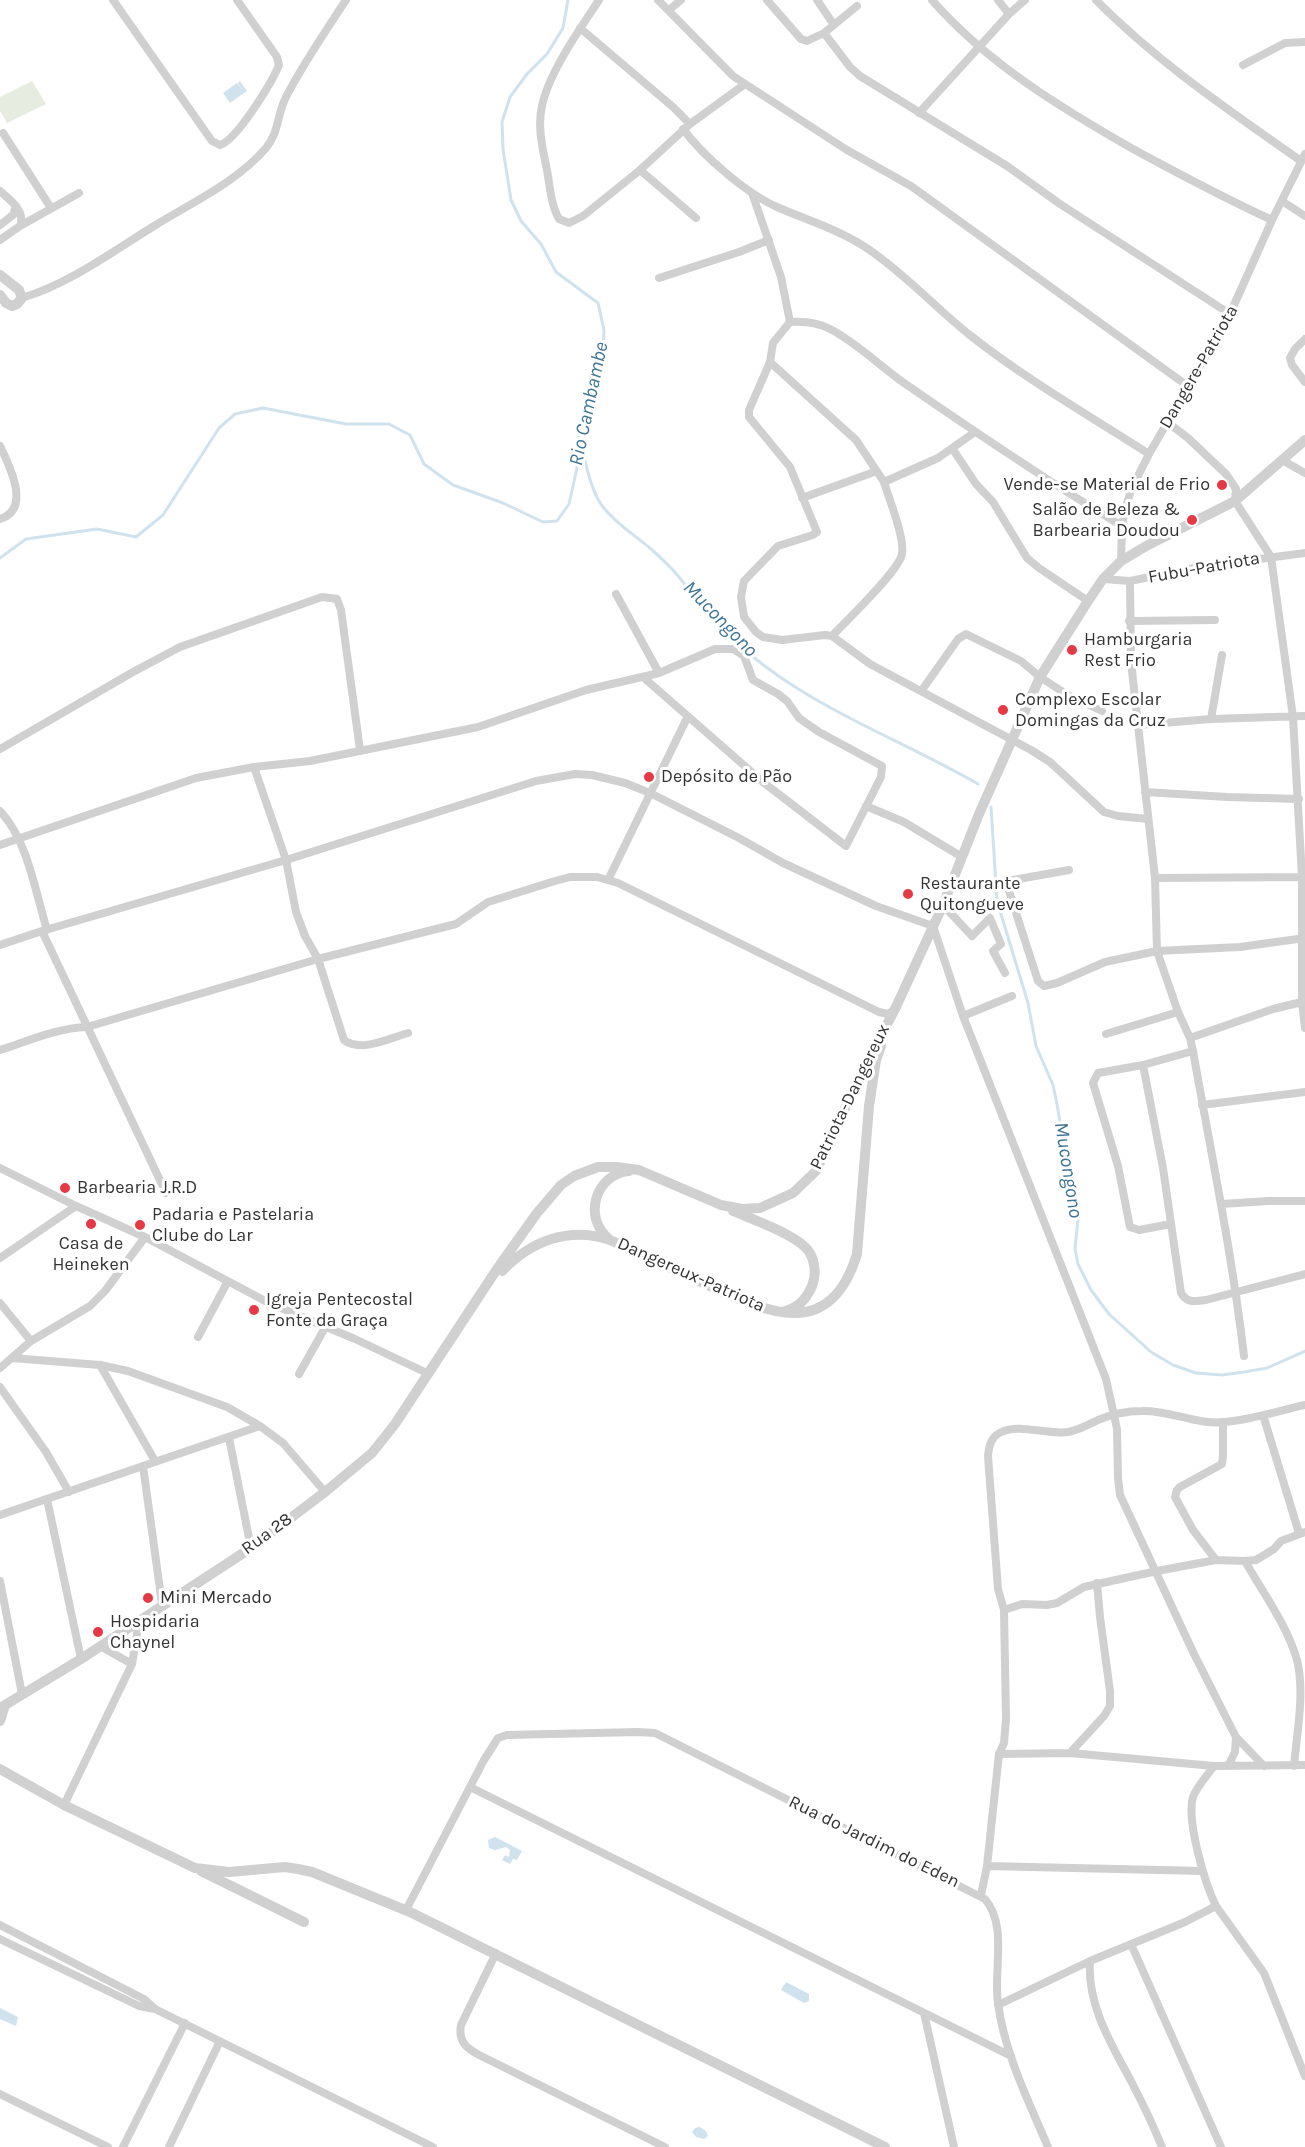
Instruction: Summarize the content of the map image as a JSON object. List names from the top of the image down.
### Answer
{
  "streets": {
    "street": [
      "Dangere-Patriota",
      "Fubu-Patriota",
      "Patriota-Dangereux",
      "Dangereux-Patriota",
      "Rua 28",
      "Rua do Jardim do Eden"
    ]
  },
  "crossings": [
    ["Patriota-Dangereux", "Dangereux-Patriota"],
    ["Patriota-Dangereux", "Rua 28"],
    ["Dangereux-Patriota", "Rua 28"]
  ],
  "water": ["Rio Cambambe", "Mucongono"],
  "places": [
    "Vende-se Material de Frio",
    "Salão de Beleza & Barbearia Doudou",
    "Hamburgaria Rest Frio",
    "Complexo Escolar Domingas da Cruz",
    "Depósito de Pão",
    "Restaurante Quitongueve",
    "Barbearia J.R.D",
    "Casa de Heineken",
    "Padaria e Pastelaria Clube do Lar",
    "Igreja Pentecostal Fonte da Graça",
    "Mini Mercado",
    "Hospidaria Chaynel"
  ]
}
